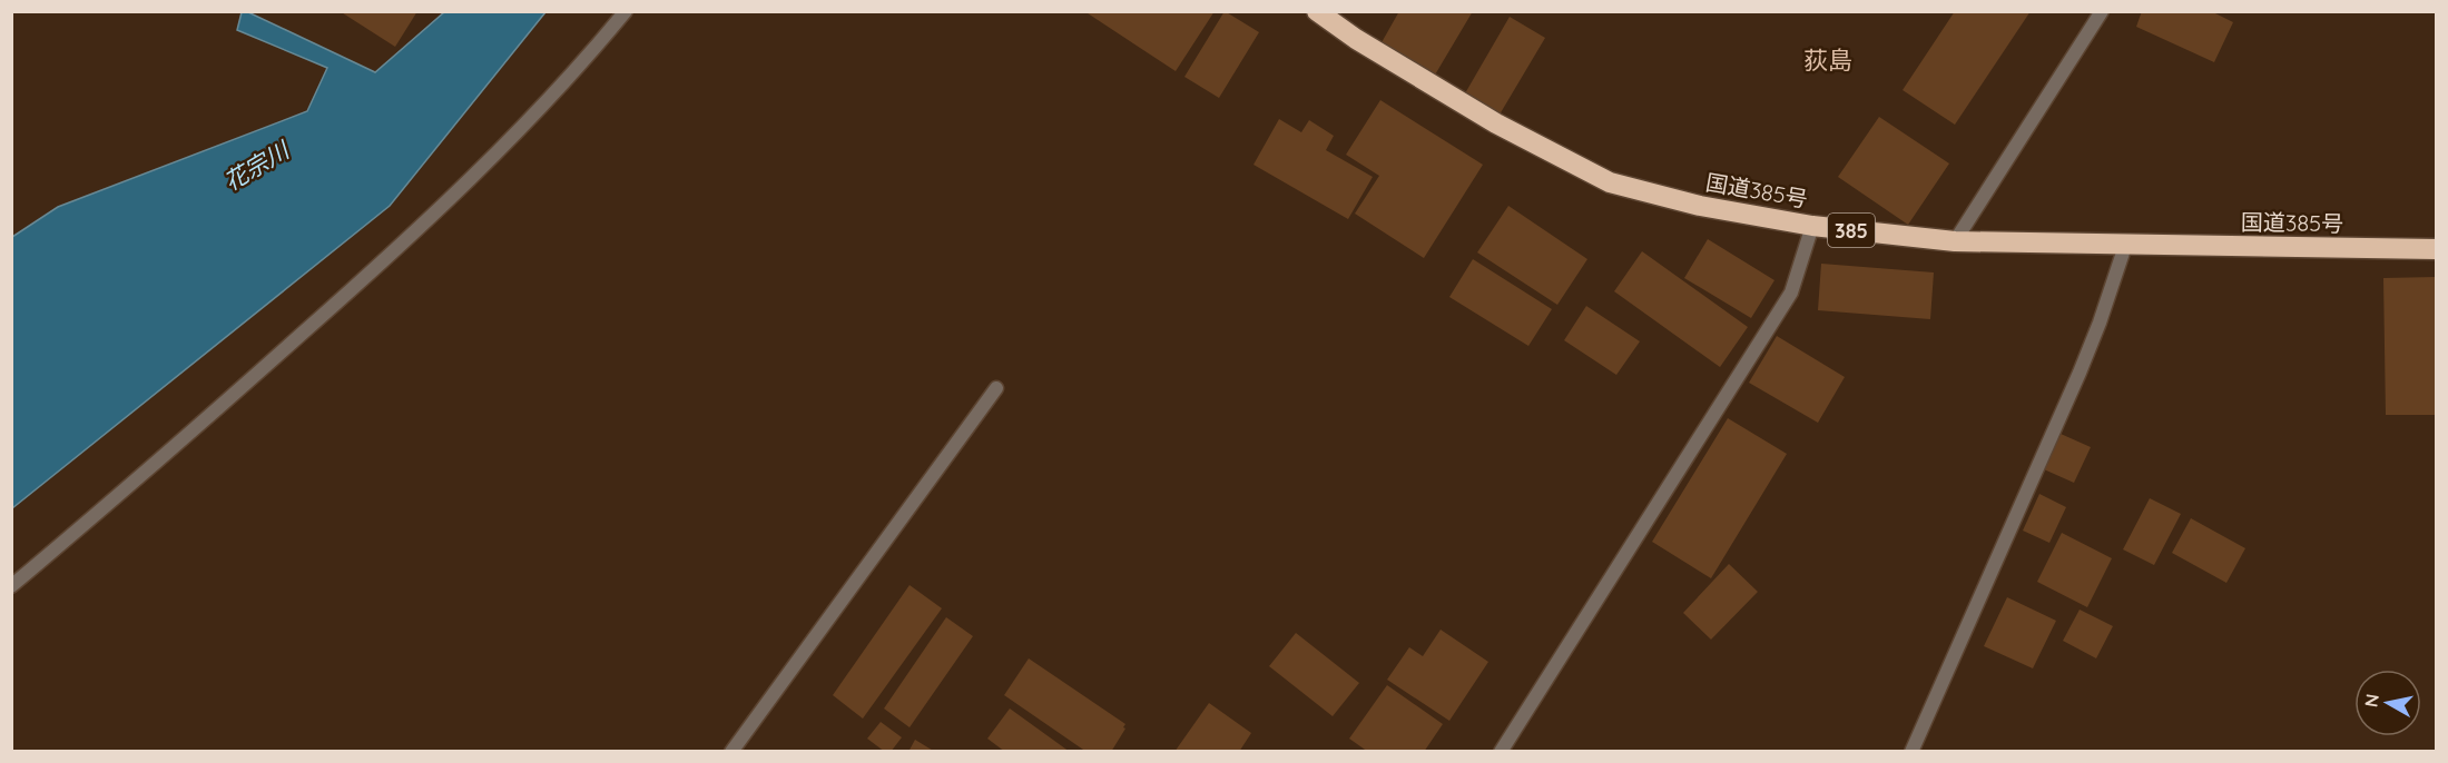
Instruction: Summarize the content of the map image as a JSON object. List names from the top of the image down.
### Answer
{
  "streets": {
    "highway": ["国道385号", "385"]
  },
  "districts": ["荻島"],
  "water": ["花宗川"],
  "north": "left"
}
